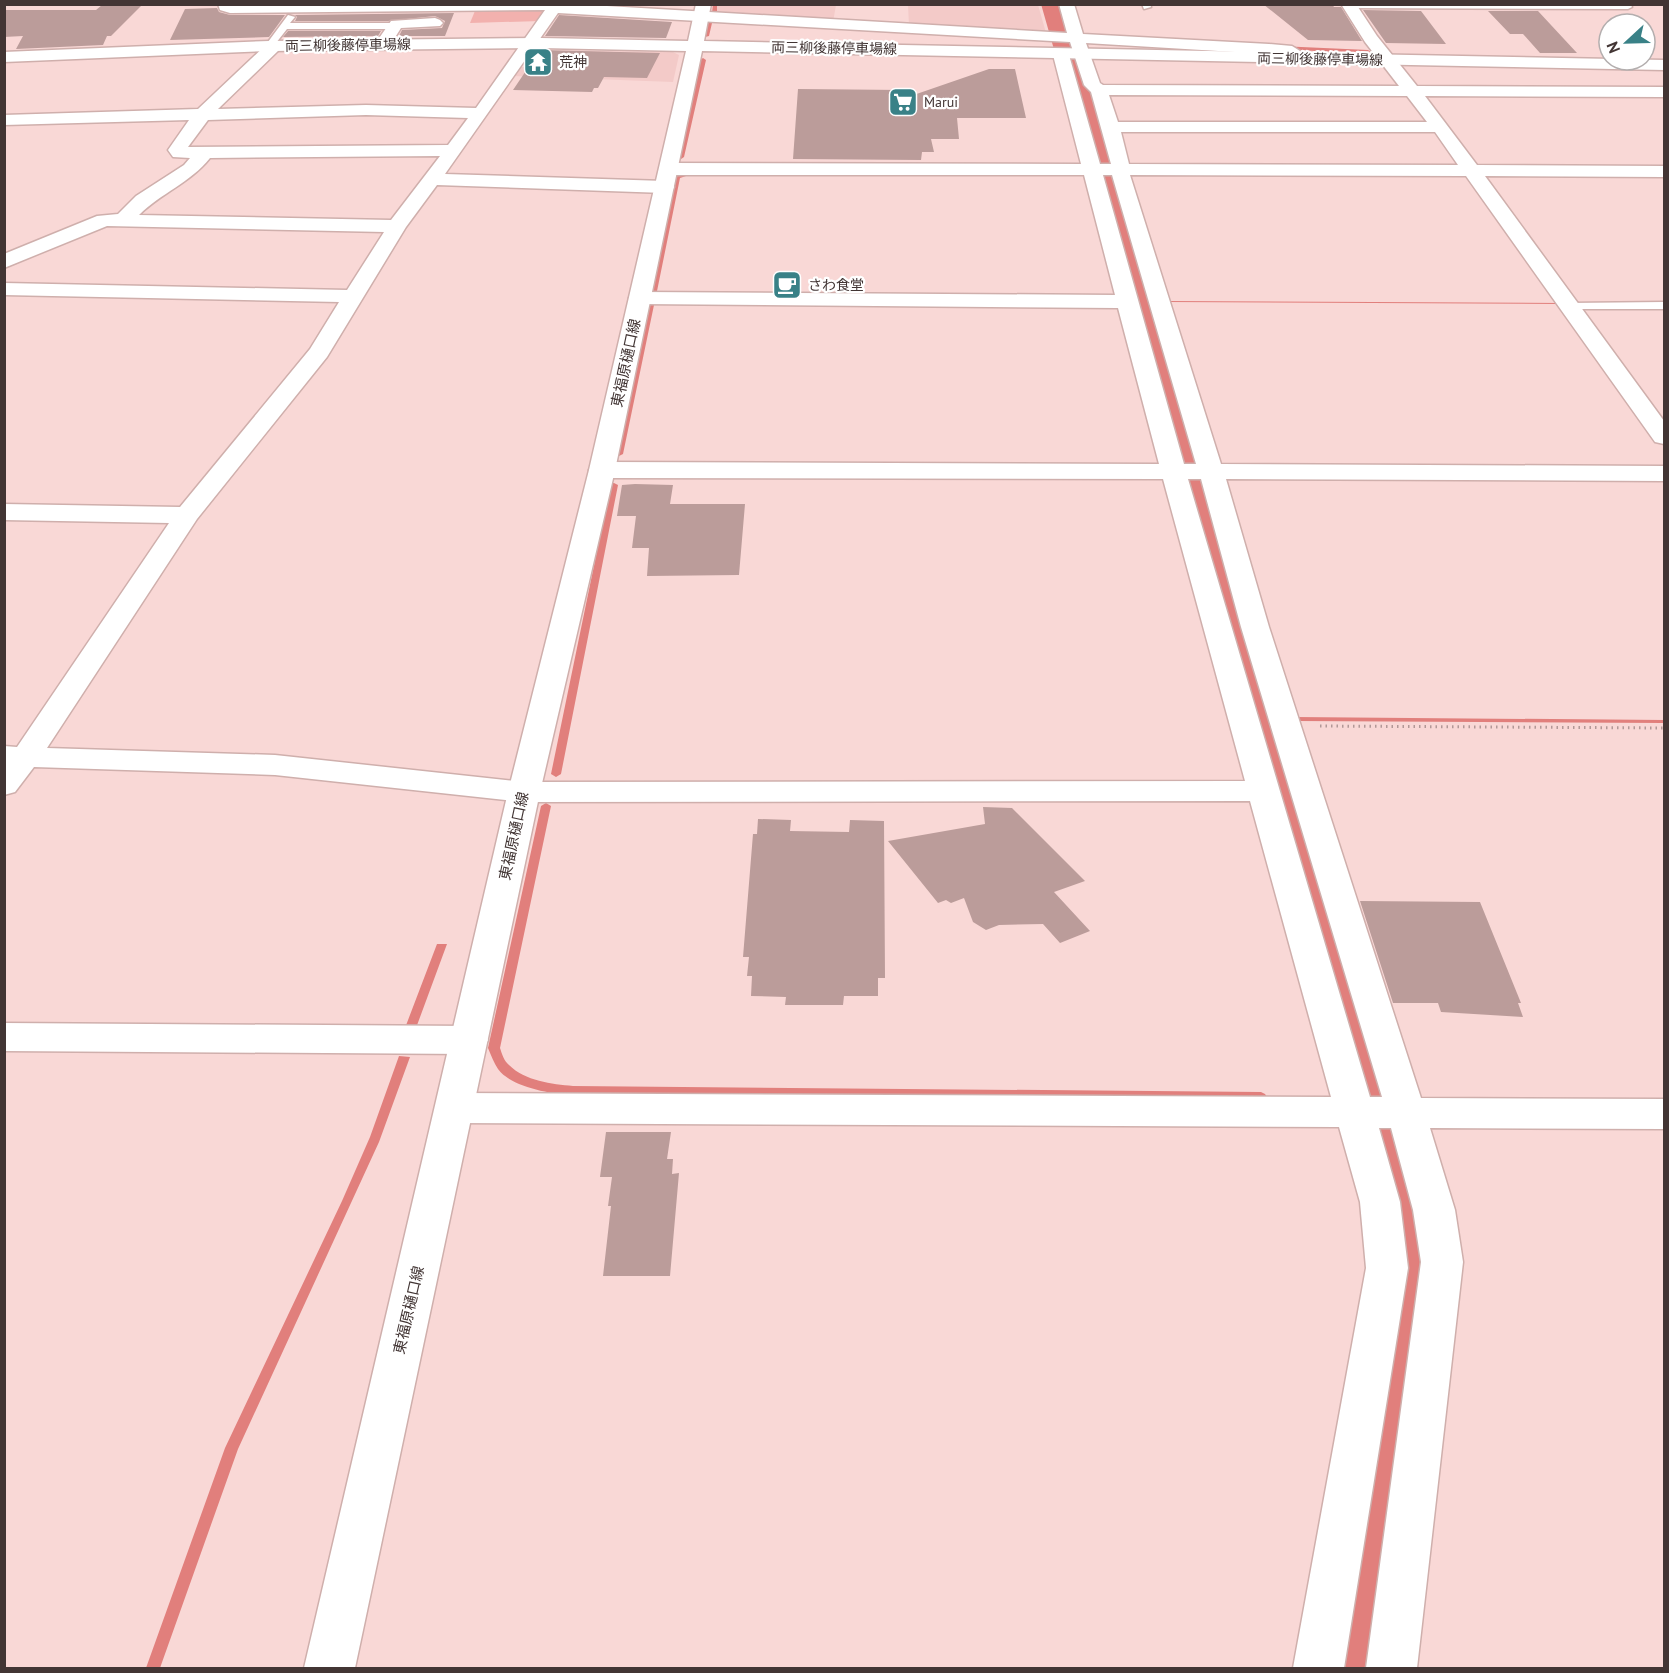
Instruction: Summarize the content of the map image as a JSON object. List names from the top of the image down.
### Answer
{
  "streets": {
    "street": ["両三柳後藤停車場線", "東福原樋口線"]
  },
  "crossings": [
    ["両三柳後藤停車場線", "東福原樋口線"]
  ],
  "places": {
    "temple": ["荒神"],
    "supermarket": ["Marui"],
    "cafe": ["さわ食堂"]
  },
  "north": "left"
}
